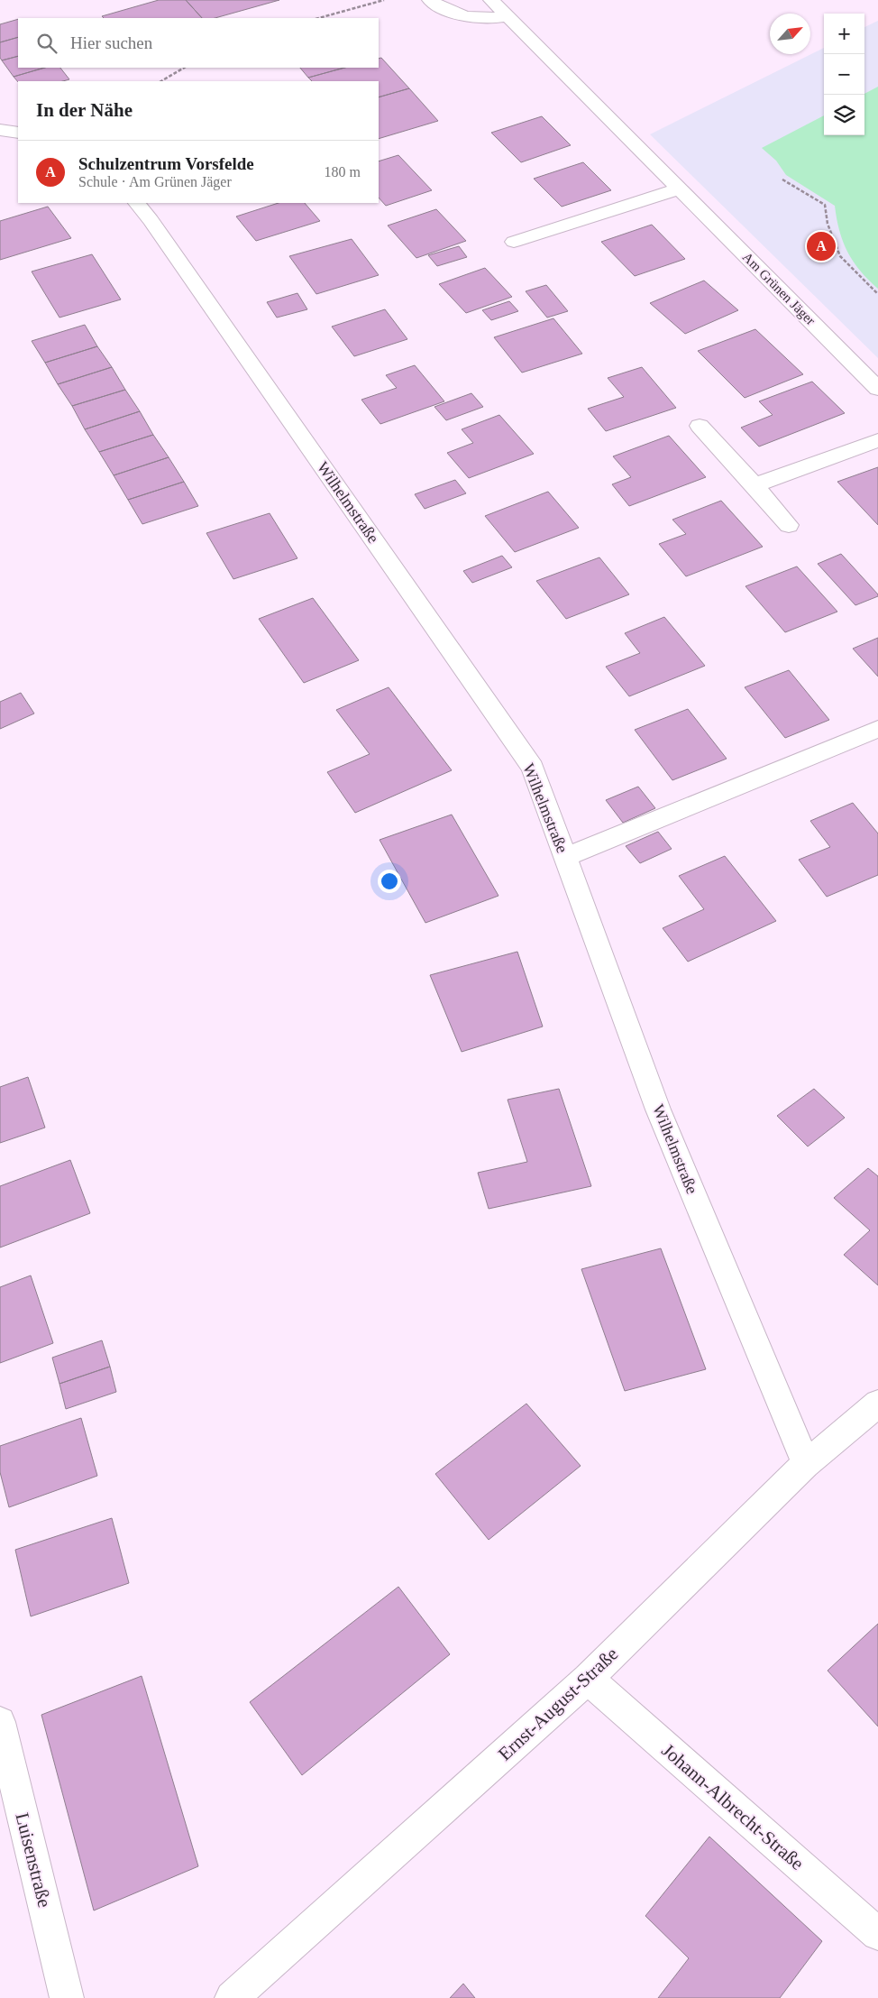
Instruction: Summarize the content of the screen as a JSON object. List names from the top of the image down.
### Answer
{
  "streets": {
    "street": [
      "Am Grünen Jäger",
      "Wilhelmstraße",
      "Ernst-August-Straße",
      "Johann-Albrecht-Straße",
      "Luisenstraße"
    ]
  },
  "crossings": [
    ["Wilhelmstraße", "Ernst-August-Straße"],
    ["Ernst-August-Straße", "Johann-Albrecht-Straße"]
  ],
  "north": "top right",
  "page": {
    "map_buttons": ["+", "−"],
    "search": "Hier suchen",
    "heading": "In der Nähe",
    "list": [
      {
        "mark": "A",
        "name": "Schulzentrum Vorsfelde",
        "note": "Schule · Am Grünen Jäger",
        "value": "180 m"
      }
    ],
    "pins": "A"
  }
}
